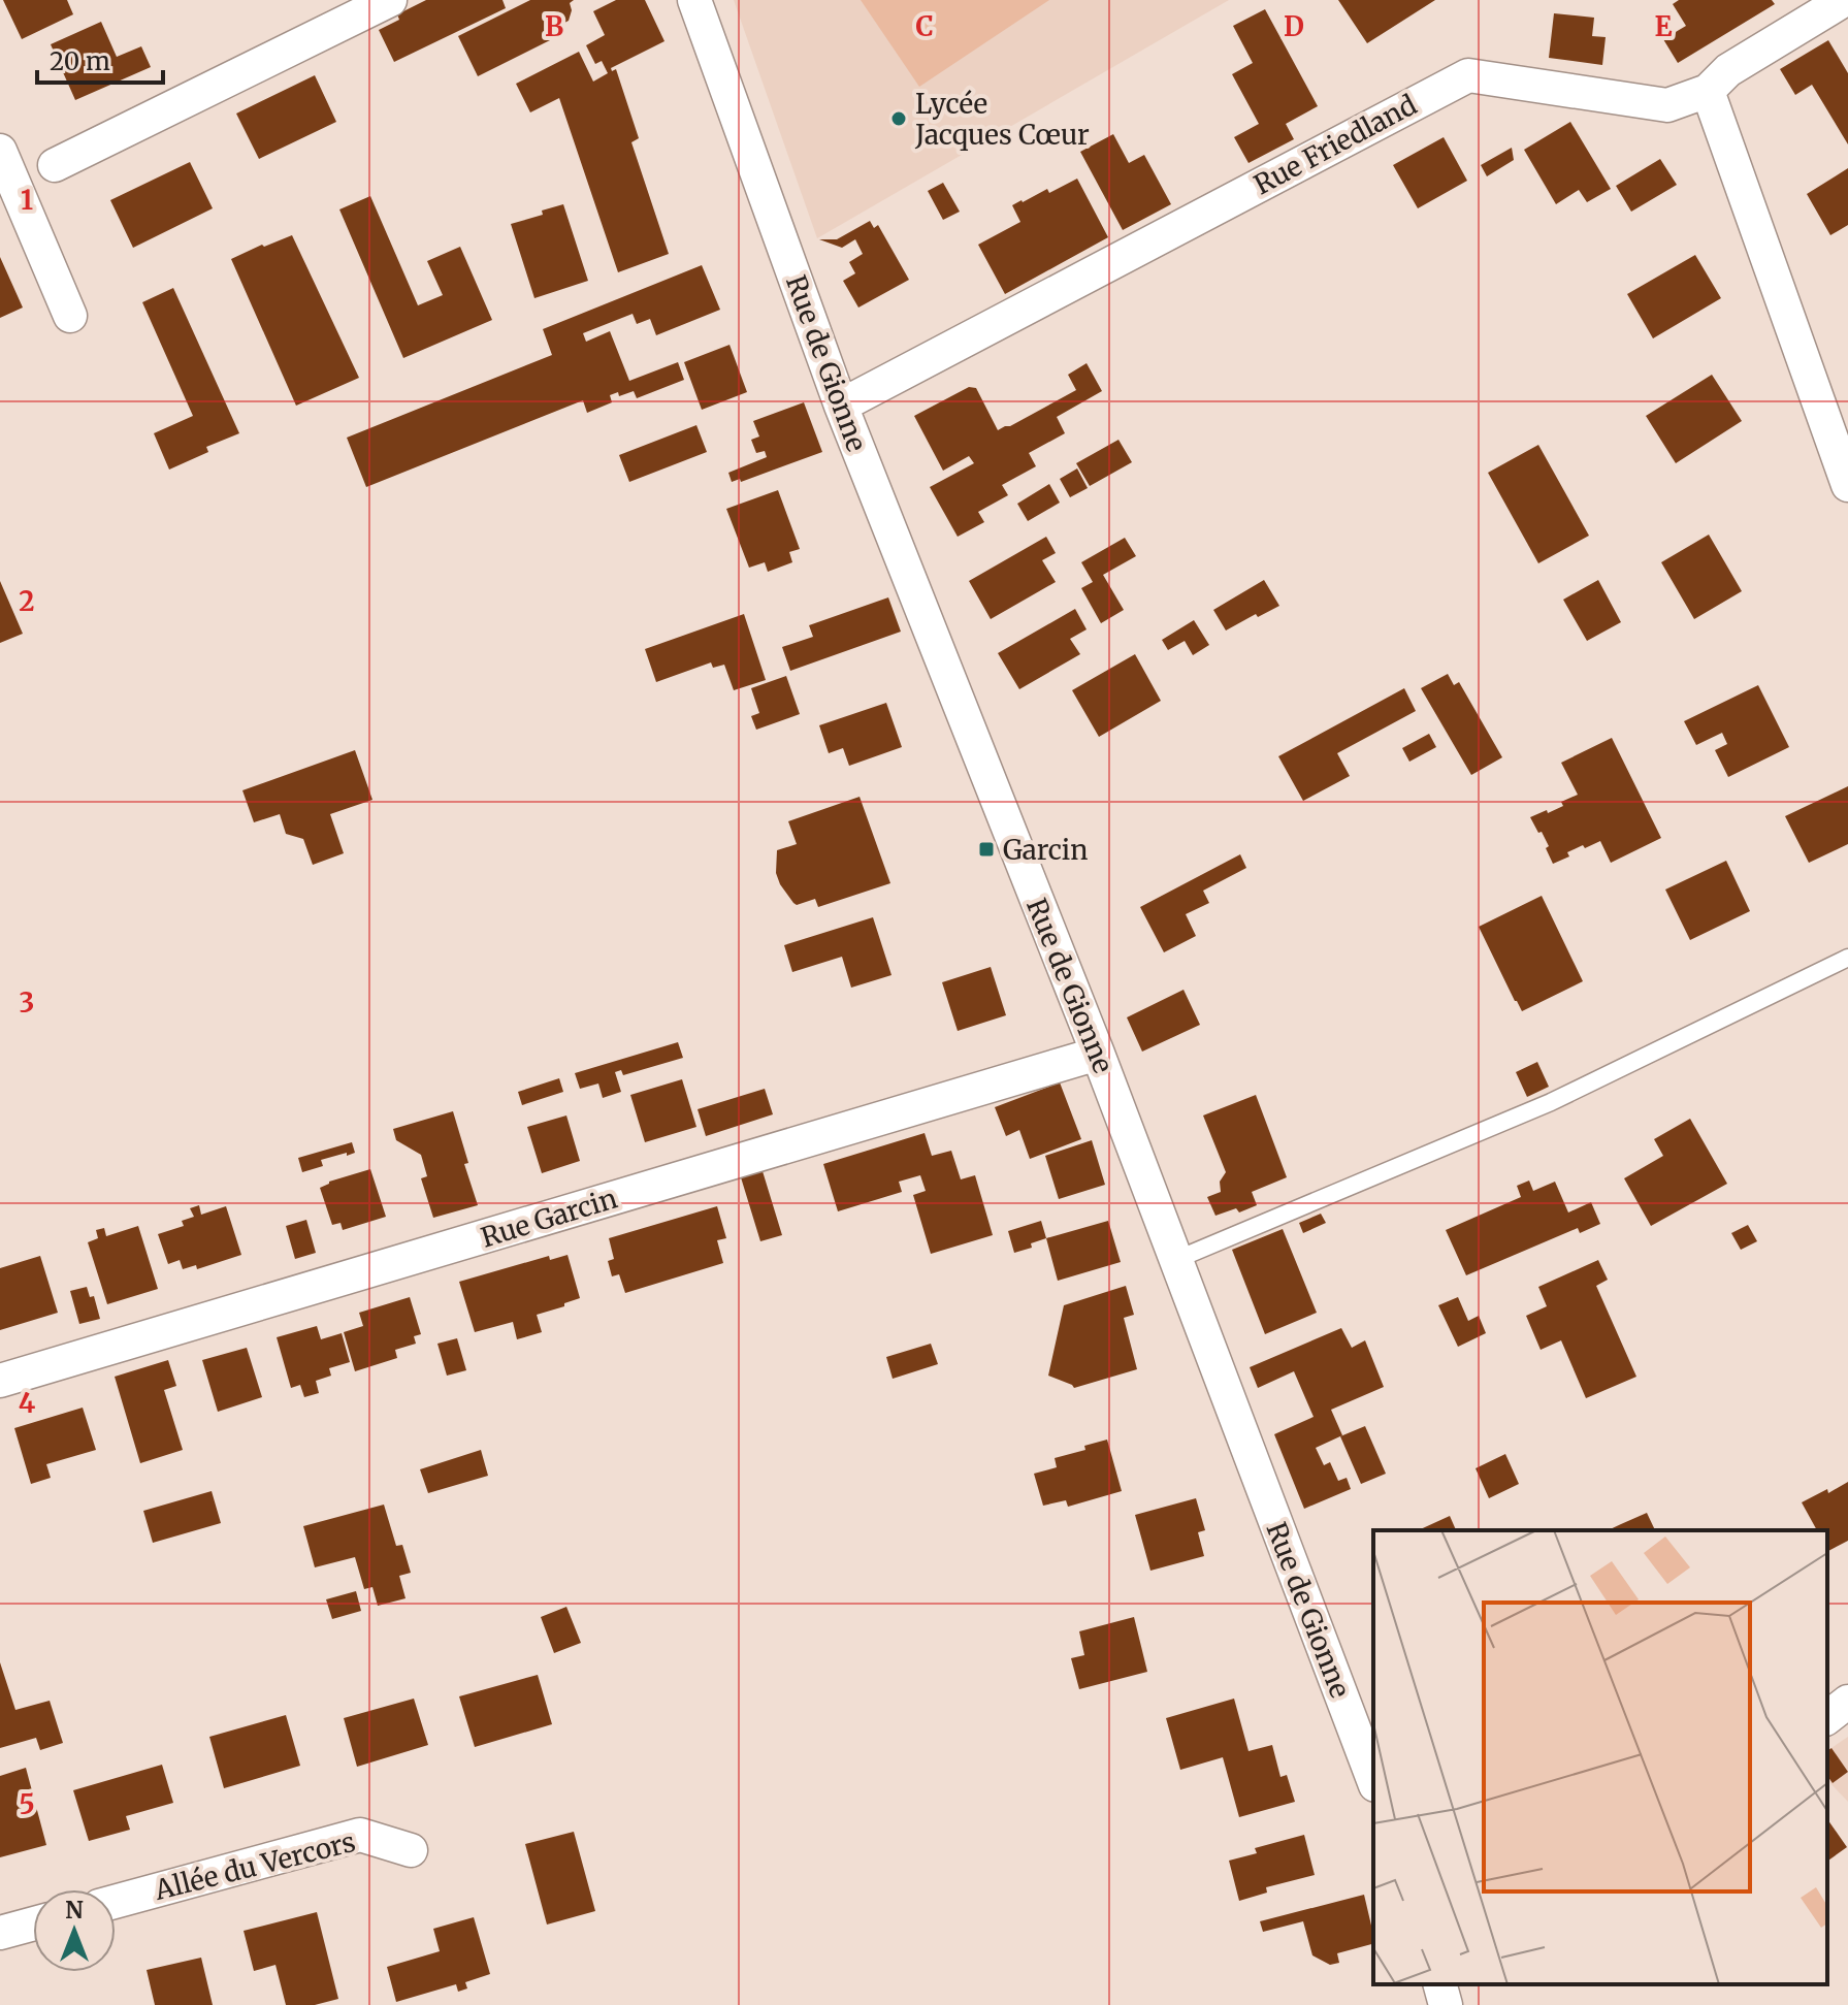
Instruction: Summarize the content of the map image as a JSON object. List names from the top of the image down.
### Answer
{
  "streets": {
    "street": [
      "Rue Friedland",
      "Rue de Gionne",
      "Rue Garcin",
      "Allée du Vercors"
    ]
  },
  "crossings": [
    ["Rue Friedland", "Rue de Gionne"],
    ["Rue de Gionne", "Rue Garcin"]
  ],
  "places": {
    "other": ["Lycée Jacques Cœur"],
    "transit": ["Garcin"]
  },
  "scale_bar": "20 m",
  "north": "top",
  "grid": {
    "columns": [
      "B",
      "C",
      "D",
      "E"
    ],
    "rows": [
      "1",
      "2",
      "3",
      "4",
      "5"
    ]
  }
}
